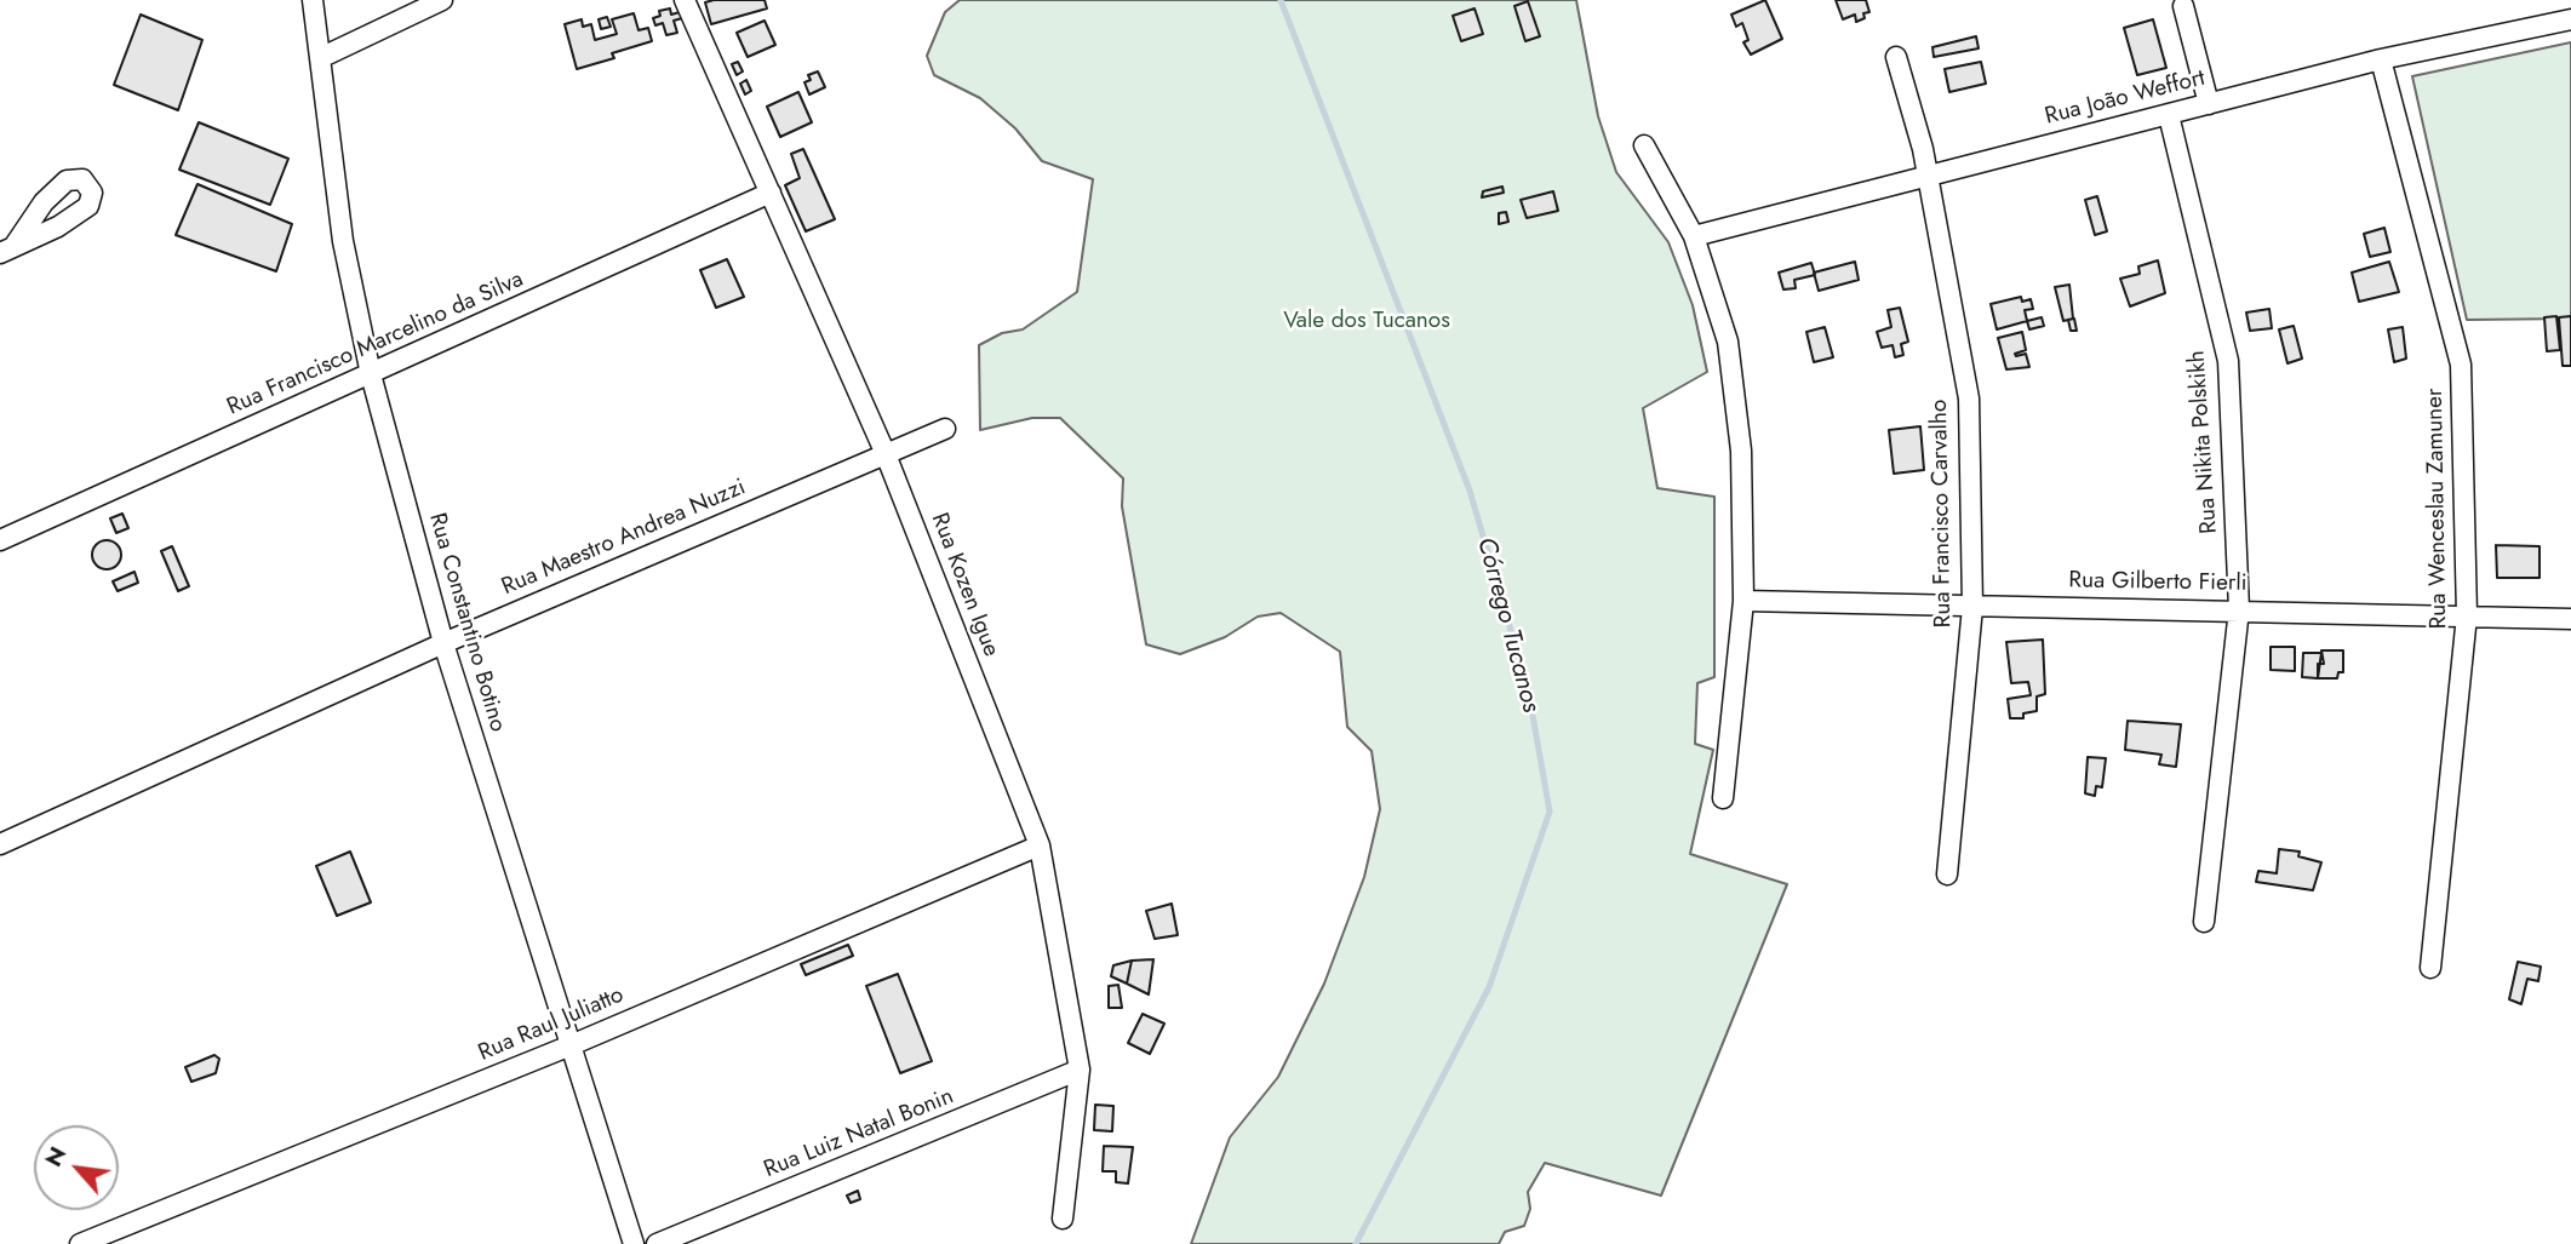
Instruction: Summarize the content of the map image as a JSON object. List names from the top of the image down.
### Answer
{
  "streets": {
    "street": [
      "Rua João Weffort",
      "Rua Francisco Marcelino da Silva",
      "Rua Nikita Polskikh",
      "Rua Wenceslau Zamuner",
      "Rua Francisco Carvalho",
      "Rua Maestro Andrea Nuzzi",
      "Rua Gilberto Fierli",
      "Rua Kozen Igue",
      "Rua Constantino Botino",
      "Rua Raul Juliatto",
      "Rua Luiz Natal Bonin"
    ]
  },
  "crossings": [
    ["Rua João Weffort", "Rua Nikita Polskikh"],
    ["Rua João Weffort", "Rua Wenceslau Zamuner"],
    ["Rua João Weffort", "Rua Francisco Carvalho"],
    ["Rua Francisco Marcelino da Silva", "Rua Kozen Igue"],
    ["Rua Francisco Marcelino da Silva", "Rua Constantino Botino"],
    ["Rua Nikita Polskikh", "Rua Gilberto Fierli"],
    ["Rua Wenceslau Zamuner", "Rua Gilberto Fierli"],
    ["Rua Francisco Carvalho", "Rua Gilberto Fierli"],
    ["Rua Maestro Andrea Nuzzi", "Rua Kozen Igue"],
    ["Rua Maestro Andrea Nuzzi", "Rua Constantino Botino"],
    ["Rua Kozen Igue", "Rua Raul Juliatto"],
    ["Rua Kozen Igue", "Rua Luiz Natal Bonin"],
    ["Rua Constantino Botino", "Rua Raul Juliatto"]
  ],
  "water": ["Córrego Tucanos"],
  "parks": ["Vale dos Tucanos"],
  "north": "top left"
}
